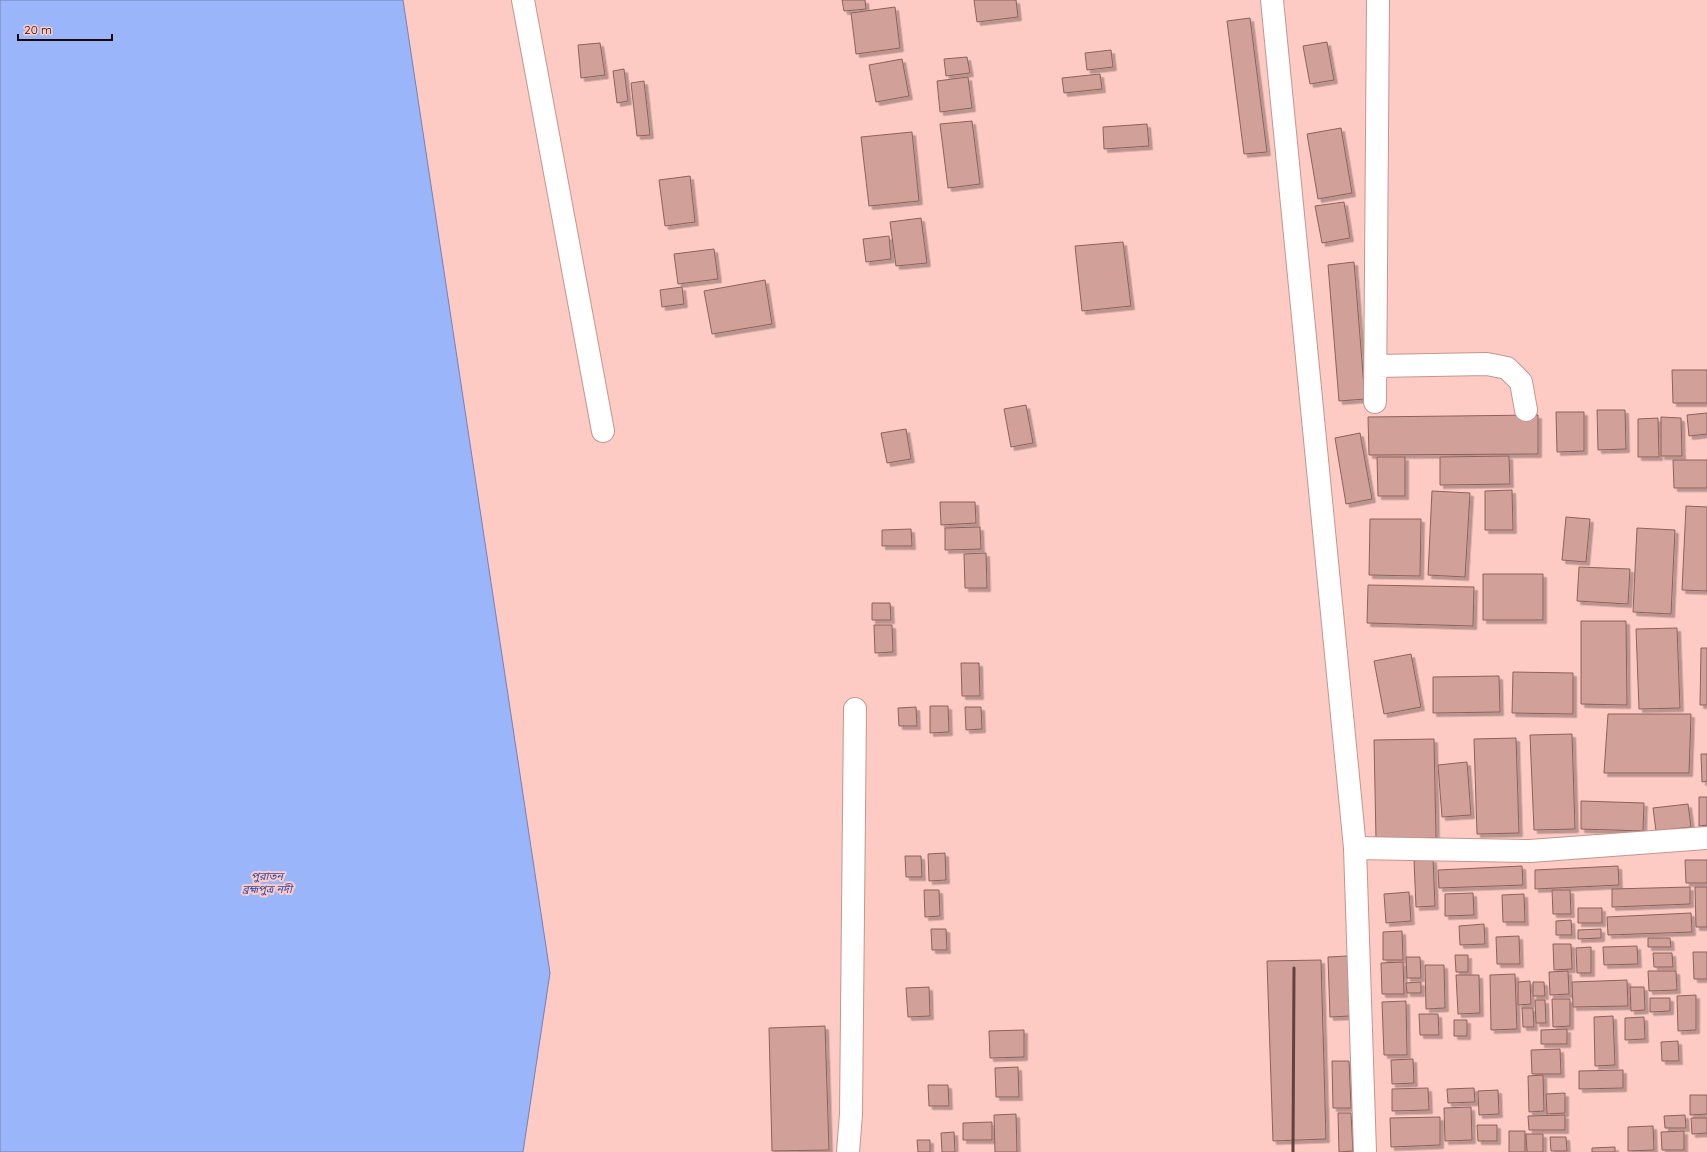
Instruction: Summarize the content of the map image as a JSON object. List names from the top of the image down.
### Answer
{
  "water": ["পুরাতন ব্রহ্মপুত্র নদী"],
  "scale_bar": "20 m"
}
